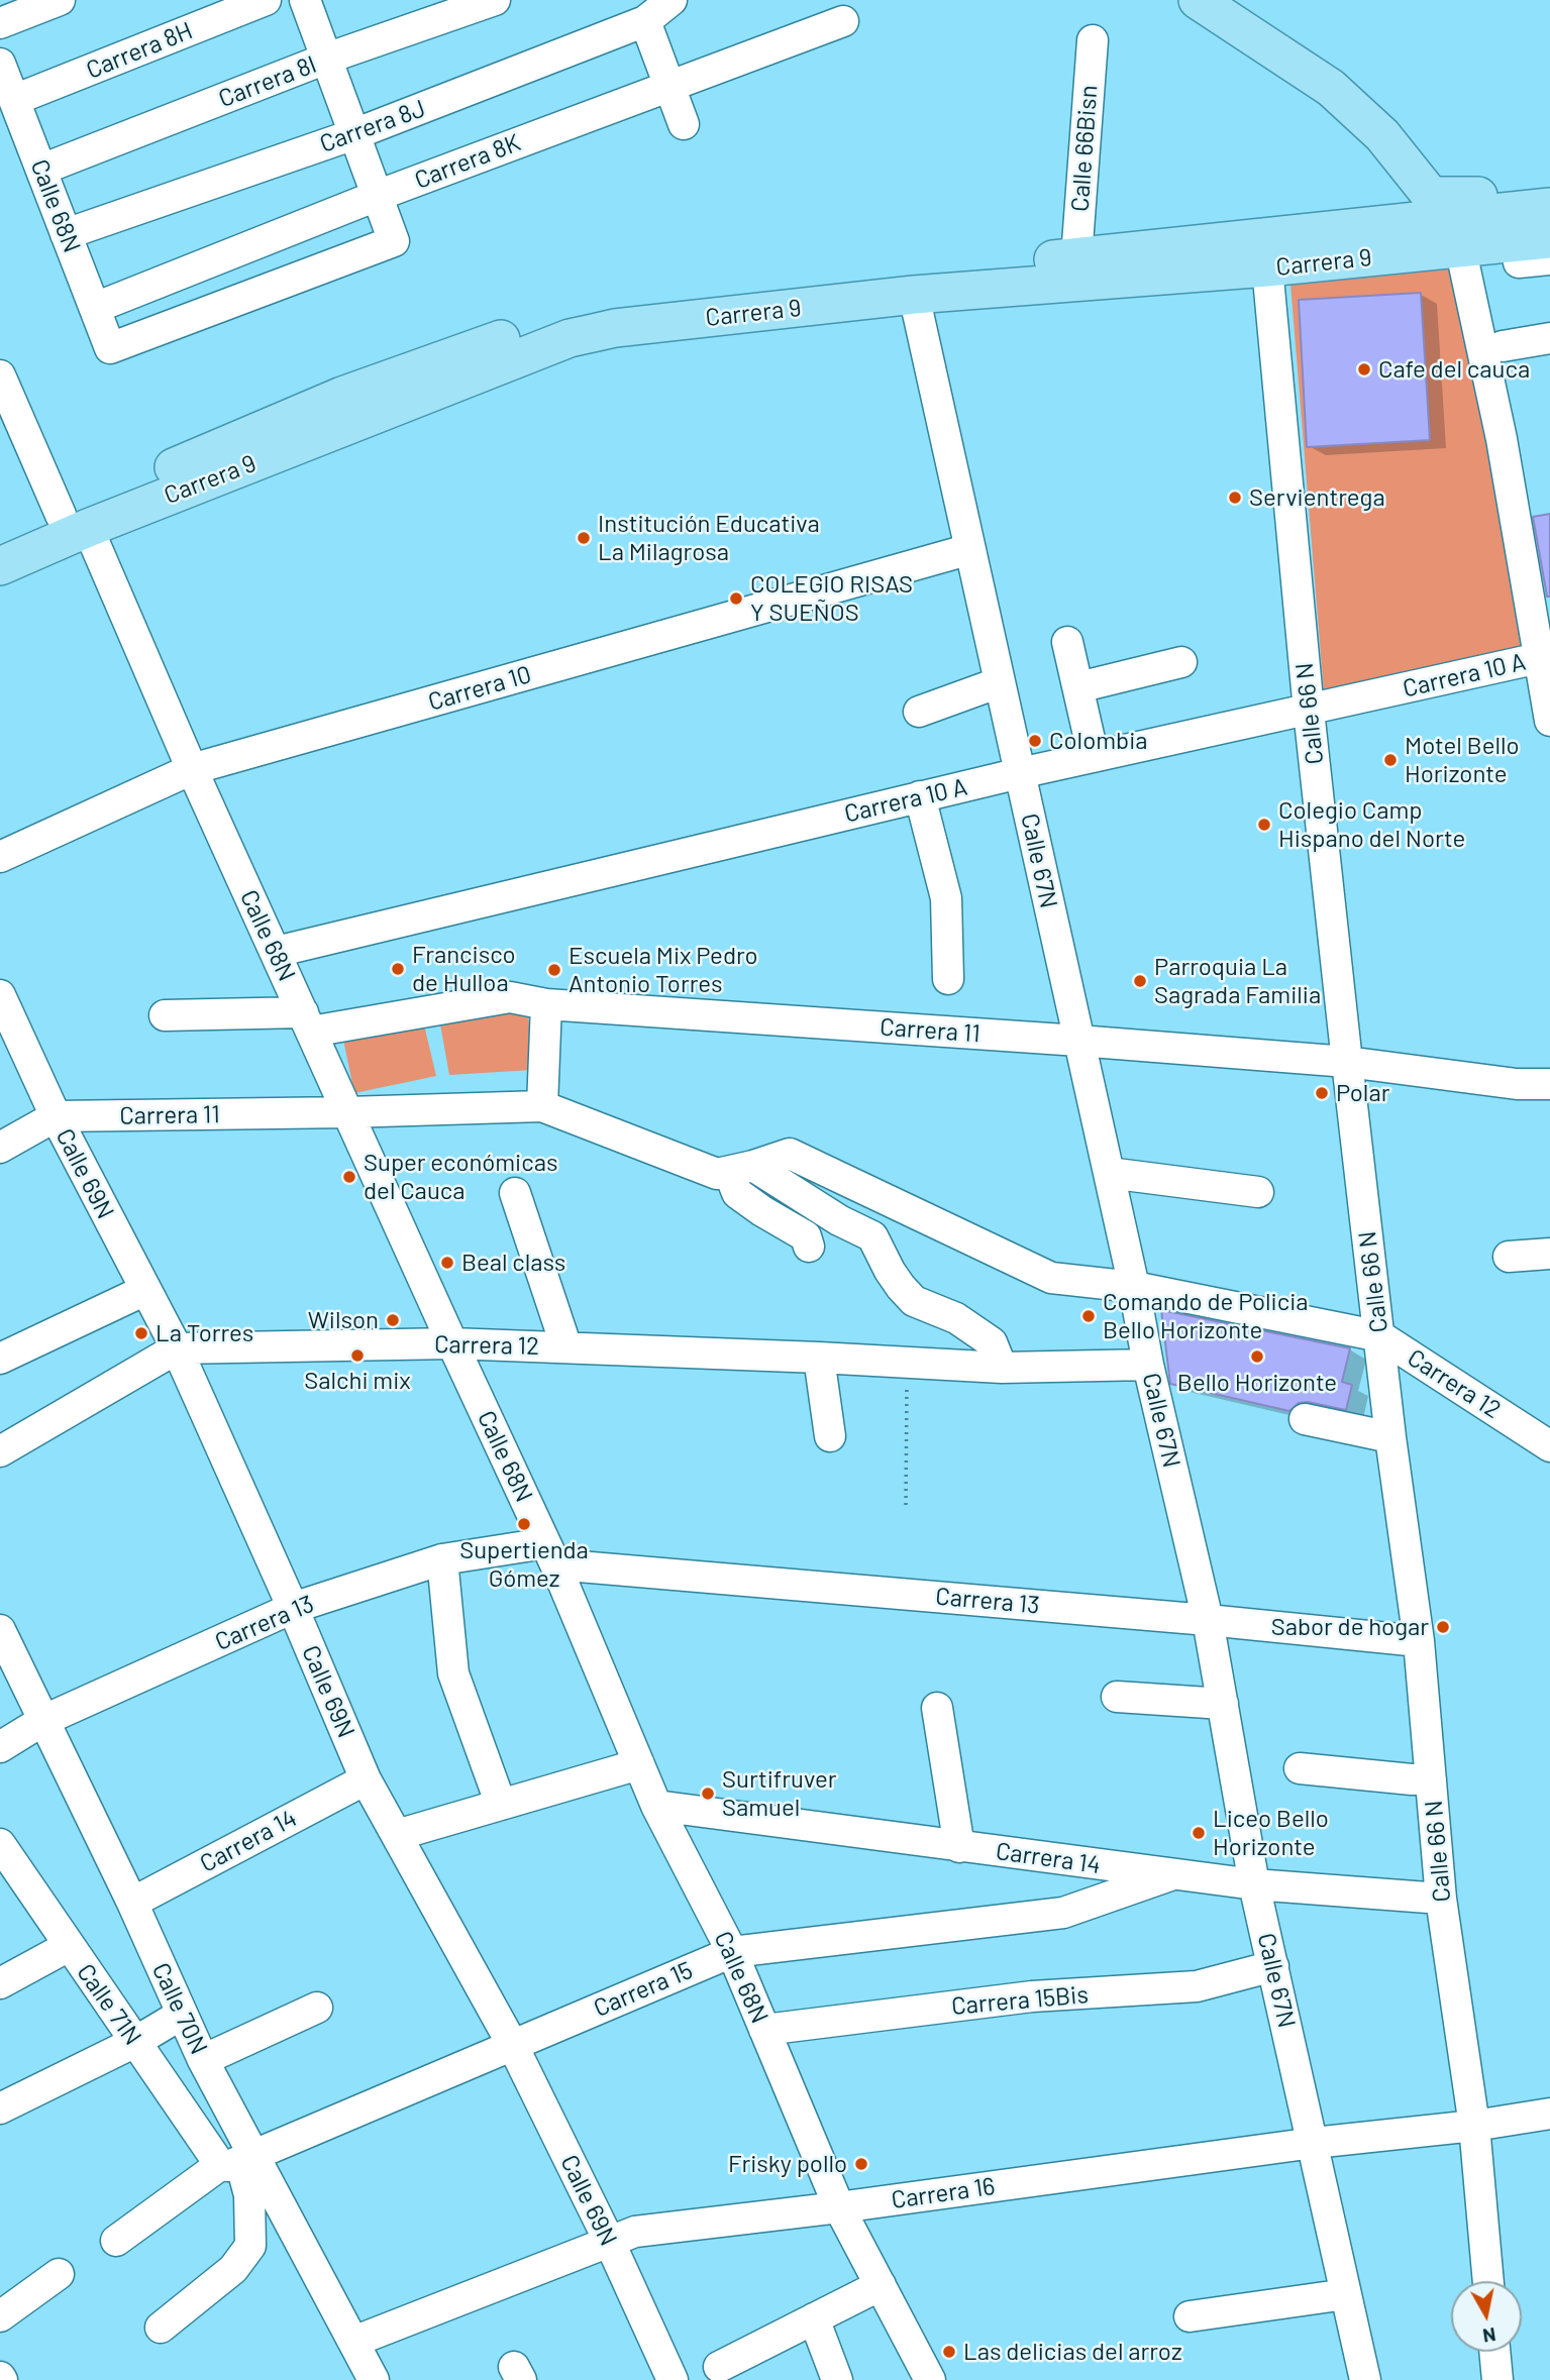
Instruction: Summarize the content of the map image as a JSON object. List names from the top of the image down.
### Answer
{
  "streets": {
    "main road": ["Carrera 9"],
    "street": [
      "Carrera 8H",
      "Carrera 8I",
      "Carrera 8J",
      "Calle 66Bisn",
      "Carrera 8K",
      "Calle 68N",
      "Carrera 10 A",
      "Carrera 10",
      "Calle 66 N",
      "Calle 67N",
      "Carrera 11",
      "Calle 69N",
      "Carrera 12",
      "Carrera 13",
      "Carrera 14",
      "Carrera 15",
      "Carrera 15Bis",
      "Calle 71N",
      "Calle 70N",
      "Carrera 16"
    ]
  },
  "crossings": [
    ["Carrera 8H", "Calle 68N"],
    ["Carrera 8I", "Calle 68N"],
    ["Carrera 8J", "Calle 68N"],
    ["Calle 66Bisn", "Carrera 9"],
    ["Carrera 8K", "Calle 68N"],
    ["Calle 68N", "Carrera 9"],
    ["Calle 68N", "Carrera 10 A"],
    ["Calle 68N", "Carrera 10"],
    ["Calle 68N", "Carrera 11"],
    ["Calle 68N", "Carrera 12"],
    ["Calle 68N", "Carrera 13"],
    ["Calle 68N", "Carrera 14"],
    ["Calle 68N", "Carrera 15"],
    ["Calle 68N", "Carrera 15Bis"],
    ["Calle 68N", "Carrera 16"],
    ["Carrera 9", "Calle 66 N"],
    ["Carrera 9", "Calle 67N"],
    ["Carrera 10 A", "Calle 66 N"],
    ["Carrera 10 A", "Calle 67N"],
    ["Carrera 10", "Calle 67N"],
    ["Calle 66 N", "Carrera 11"],
    ["Calle 66 N", "Carrera 12"],
    ["Calle 66 N", "Carrera 13"],
    ["Calle 66 N", "Carrera 14"],
    ["Calle 66 N", "Carrera 16"],
    ["Calle 67N", "Carrera 11"],
    ["Calle 67N", "Carrera 12"],
    ["Calle 67N", "Carrera 13"],
    ["Calle 67N", "Carrera 14"],
    ["Calle 67N", "Carrera 15Bis"],
    ["Calle 67N", "Carrera 16"],
    ["Carrera 11", "Calle 69N"],
    ["Carrera 11", "Carrera 12"],
    ["Calle 69N", "Carrera 12"],
    ["Calle 69N", "Carrera 13"],
    ["Calle 69N", "Carrera 14"],
    ["Calle 69N", "Carrera 15"],
    ["Calle 69N", "Carrera 16"],
    ["Carrera 13", "Calle 70N"],
    ["Carrera 14", "Carrera 15"],
    ["Carrera 14", "Calle 70N"],
    ["Carrera 15", "Calle 71N"],
    ["Carrera 15", "Calle 70N"],
    ["Calle 71N", "Calle 70N"],
    ["Calle 70N", "Carrera 16"]
  ],
  "places": [
    "Cafe del cauca",
    "Servientrega",
    "Institución Educativa La Milagrosa",
    "COLEGIO RISAS Y SUEÑOS",
    "Colombia",
    "Motel Bello Horizonte",
    "Colegio Camp Hispano del Norte",
    "Francisco de Hulloa",
    "Escuela Mix Pedro Antonio Torres",
    "Parroquia La Sagrada Familia",
    "Polar",
    "Super económicas del Cauca",
    "Beal class",
    "Comando de Policia Bello Horizonte",
    "Wilson",
    "La Torres",
    "Salchi mix",
    "Bello Horizonte",
    "Supertienda Gómez",
    "Sabor de hogar",
    "Surtifruver Samuel",
    "Liceo Bello Horizonte",
    "Frisky pollo",
    "Las delicias del arroz"
  ],
  "north": "bottom"
}
